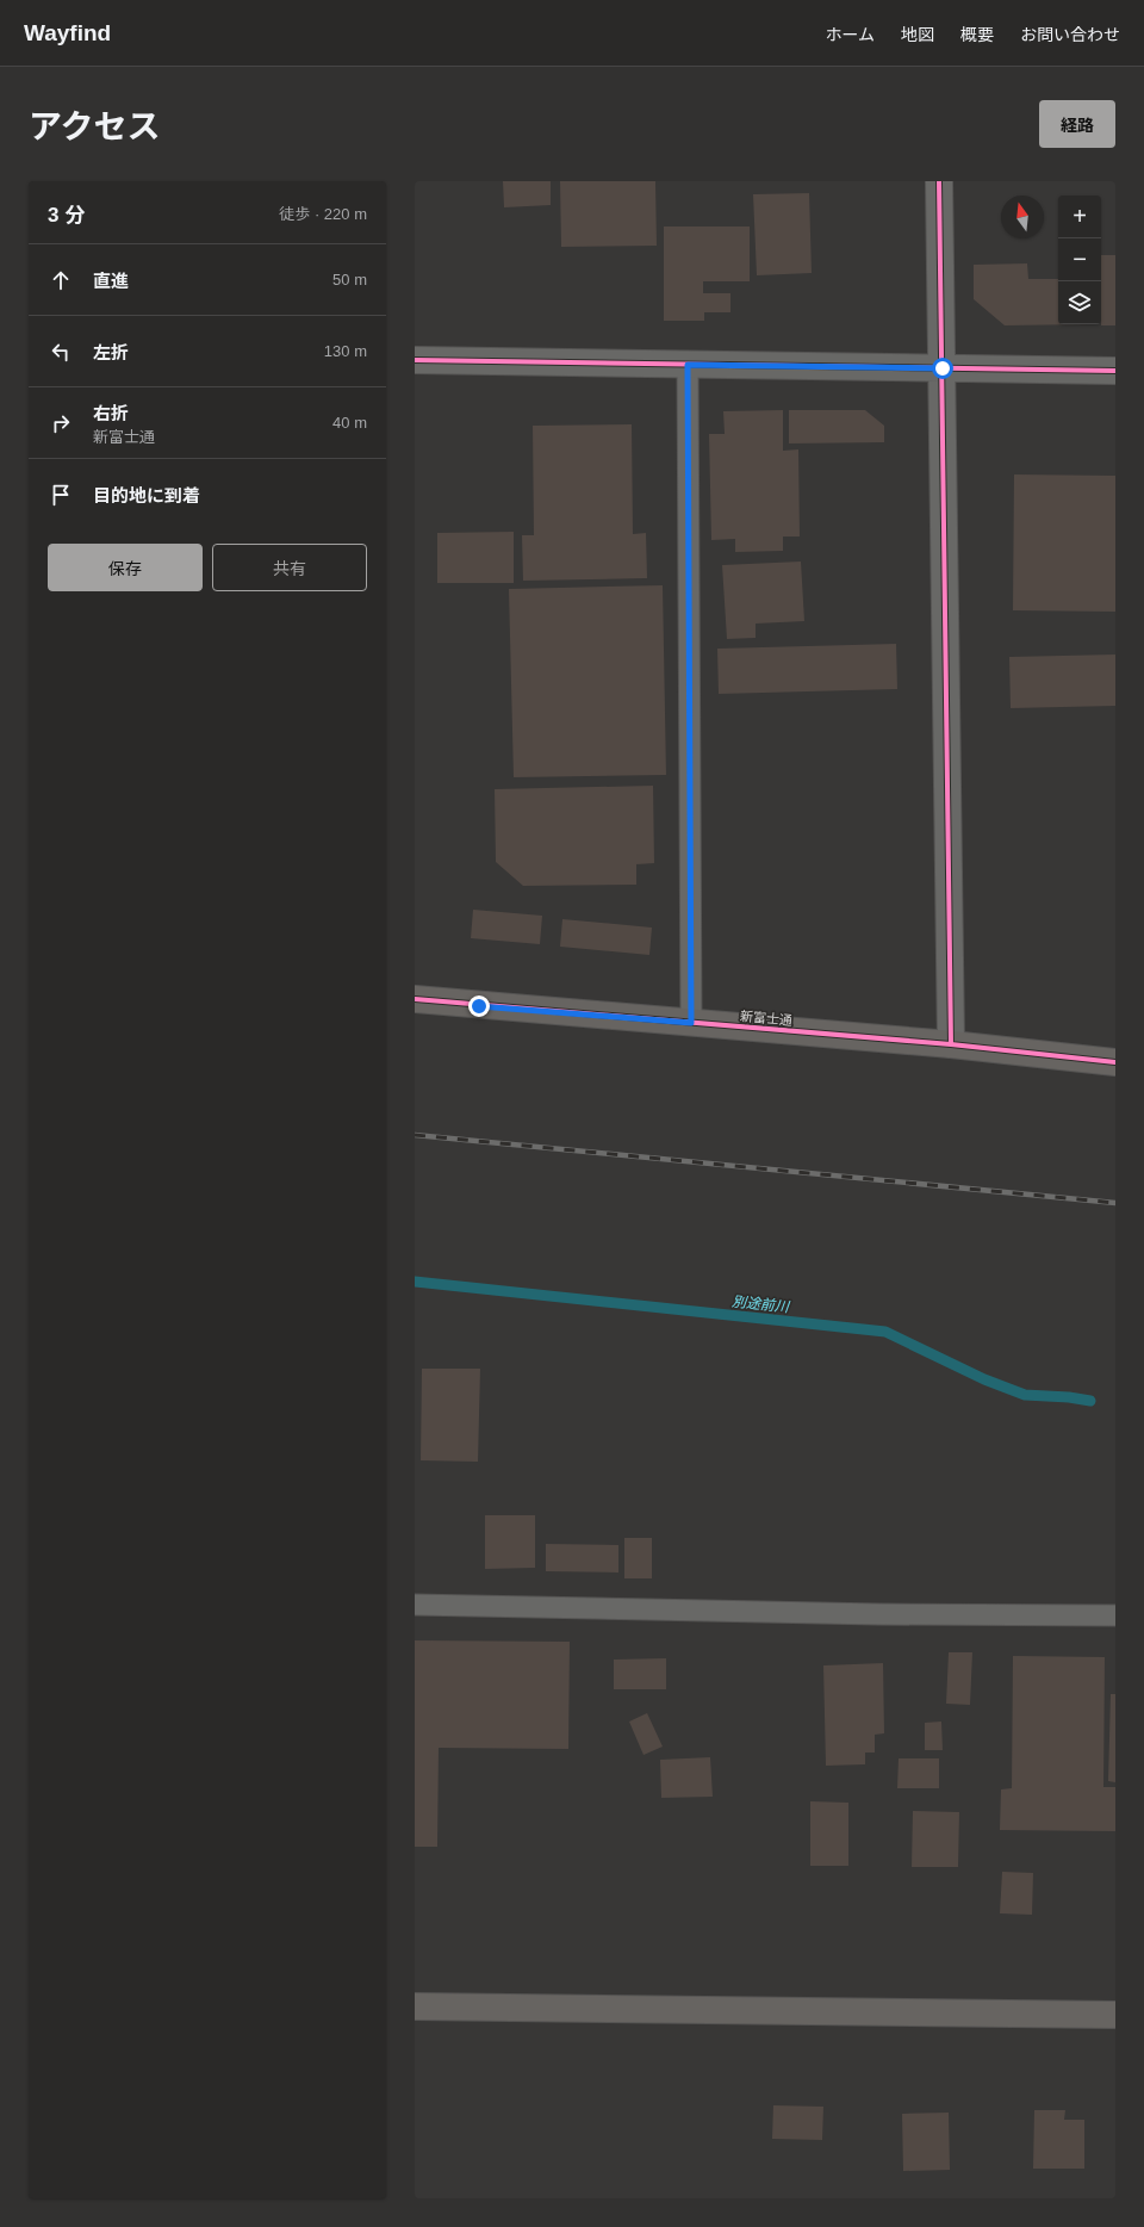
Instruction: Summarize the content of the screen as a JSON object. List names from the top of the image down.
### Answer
{
  "streets": {
    "street": ["新富士通"]
  },
  "water": ["別途前川"],
  "north": "top",
  "page": {
    "header": "Wayfind",
    "nav": [
      "ホーム",
      "地図",
      "概要",
      "お問い合わせ"
    ],
    "title": "アクセス",
    "buttons": [
      "経路",
      ["保存", "共有"]
    ],
    "heading": ["3 分", "徒歩 · 220 m"],
    "map_buttons": ["+", "−"],
    "list": [
      ["直進", "50 m"],
      ["左折", "130 m"],
      ["右折", "新富士通", "40 m"],
      "目的地に到着"
    ]
  }
}
